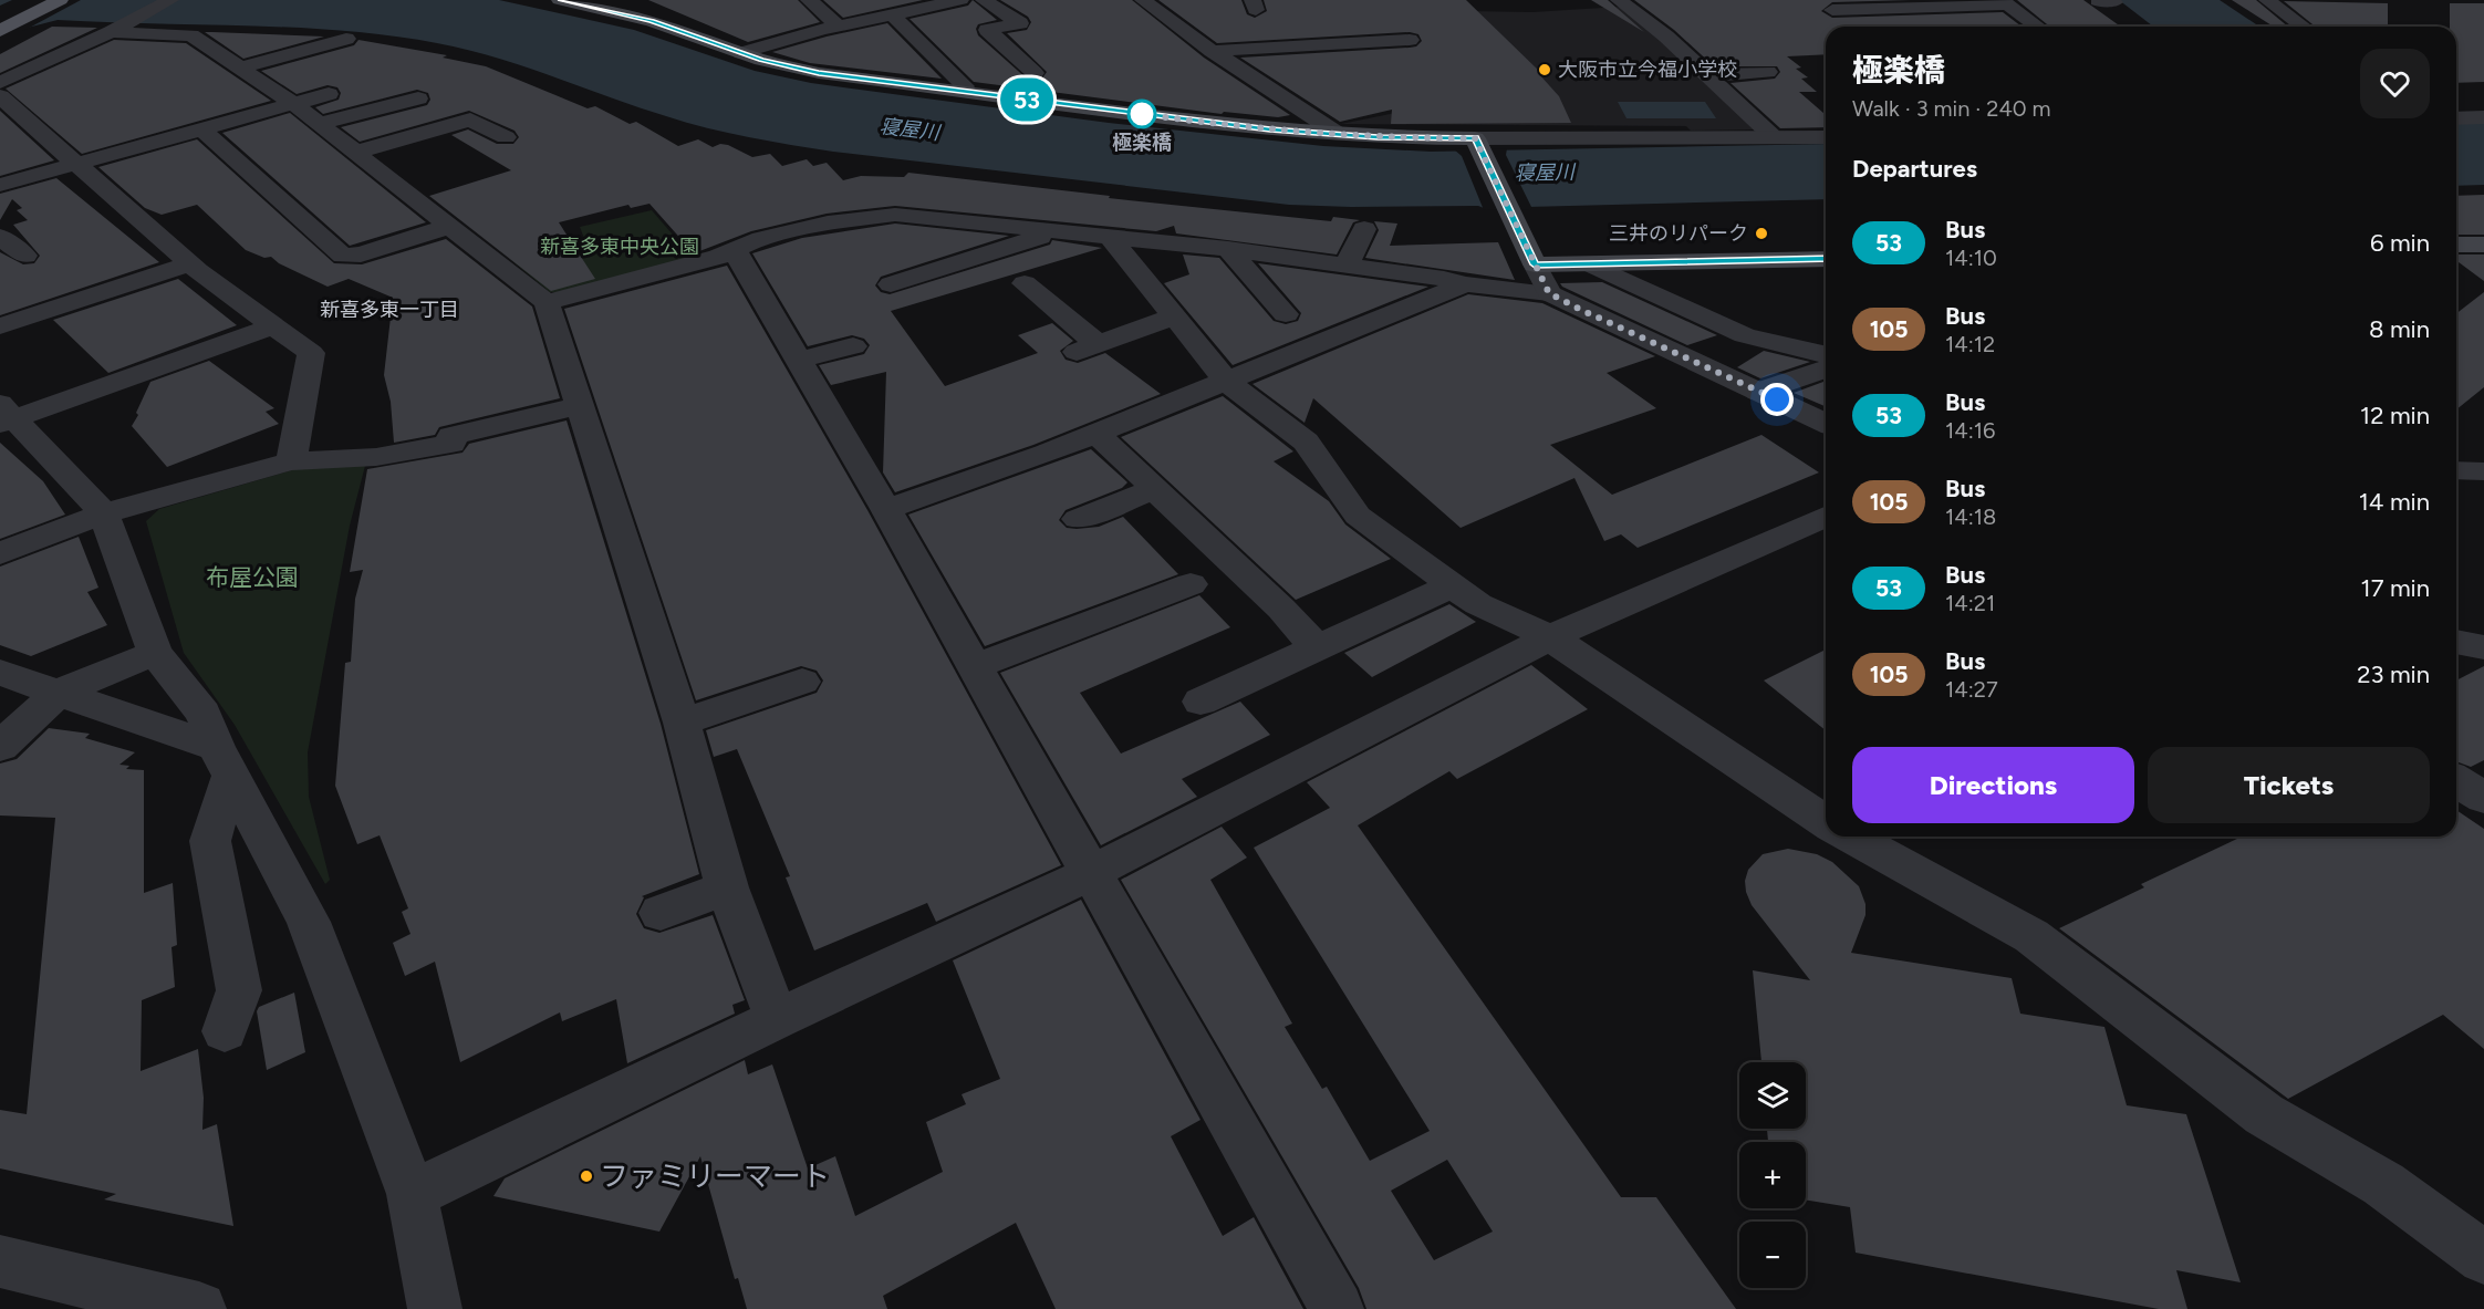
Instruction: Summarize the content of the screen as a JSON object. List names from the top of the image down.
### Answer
{
  "districts": ["新喜多東一丁目"],
  "water": ["寝屋川"],
  "parks": ["新喜多東中央公園", "布屋公園"],
  "places": [
    "大阪市立今福小学校",
    "極楽橋",
    "三井のリパーク",
    "ファミリーマート"
  ],
  "lines": ["bus line 53"],
  "page": {
    "on_map": "53",
    "heading": [
      ["極楽橋", "Walk · 3 min · 240 m"],
      "Departures"
    ],
    "list": [
      {
        "mark": "53",
        "name": "Bus",
        "note": "14:10",
        "value": "6 min"
      },
      {
        "mark": "105",
        "name": "Bus",
        "note": "14:12",
        "value": "8 min"
      },
      {
        "mark": "53",
        "name": "Bus",
        "note": "14:16",
        "value": "12 min"
      },
      {
        "mark": "105",
        "name": "Bus",
        "note": "14:18",
        "value": "14 min"
      },
      {
        "mark": "53",
        "name": "Bus",
        "note": "14:21",
        "value": "17 min"
      },
      {
        "mark": "105",
        "name": "Bus",
        "note": "14:27",
        "value": "23 min"
      }
    ],
    "buttons": ["Directions", "Tickets"],
    "map_buttons": ["+", "−"]
  }
}
